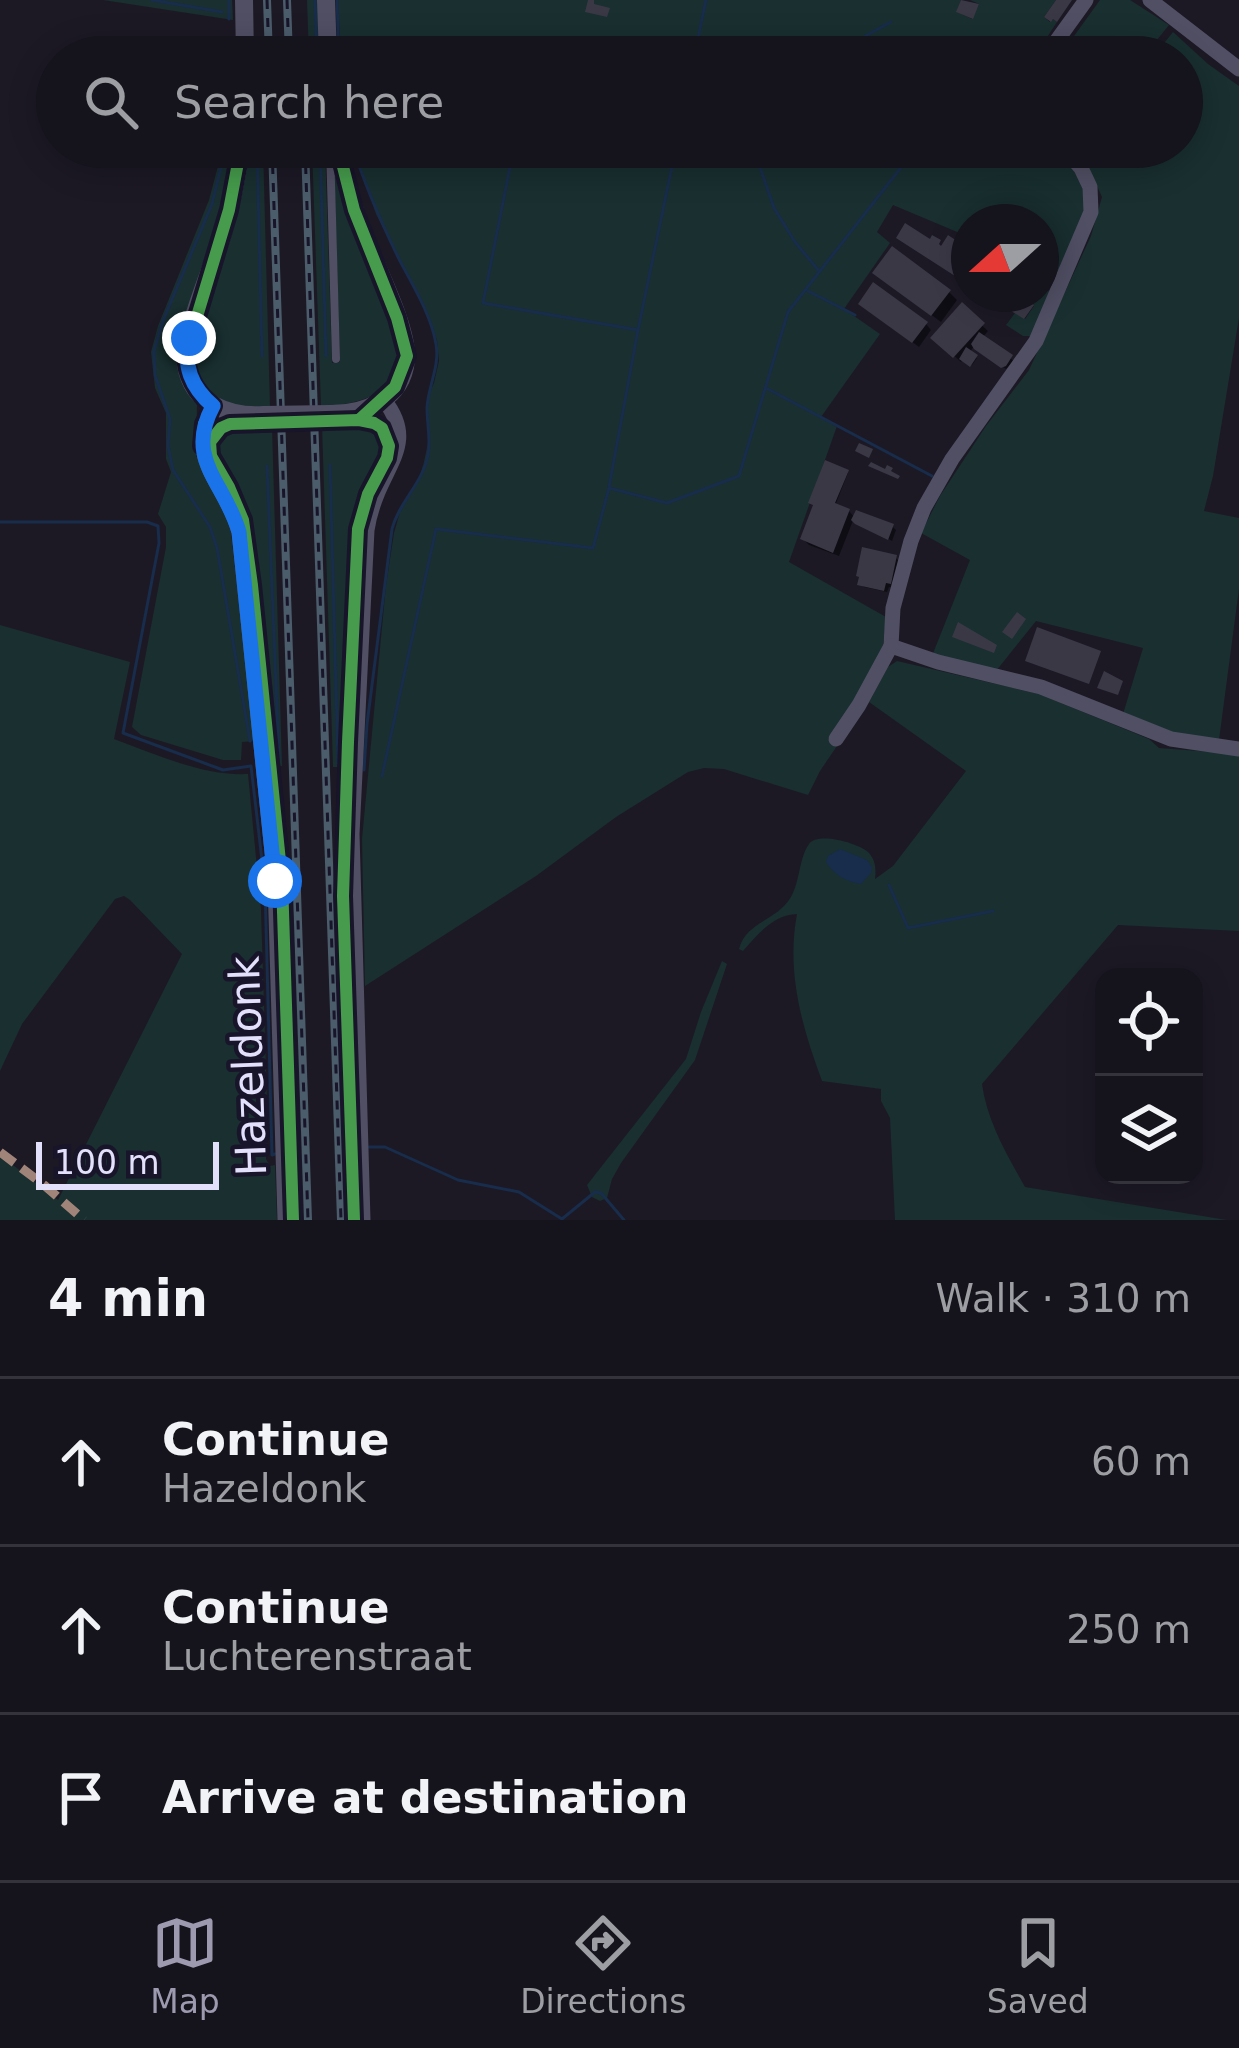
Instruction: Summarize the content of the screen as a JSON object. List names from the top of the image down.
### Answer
{
  "streets": {
    "street": ["Hazeldonk"]
  },
  "scale_bar": "100 m",
  "north": "left",
  "page": {
    "search": "Search here",
    "scale": "100 m",
    "heading": ["4 min", "Walk · 310 m"],
    "list": [
      ["Continue", "Hazeldonk", "60 m"],
      ["Continue", "Luchterenstraat", "250 m"],
      "Arrive at destination"
    ],
    "nav": ["Map", "Directions", "Saved"]
  }
}
